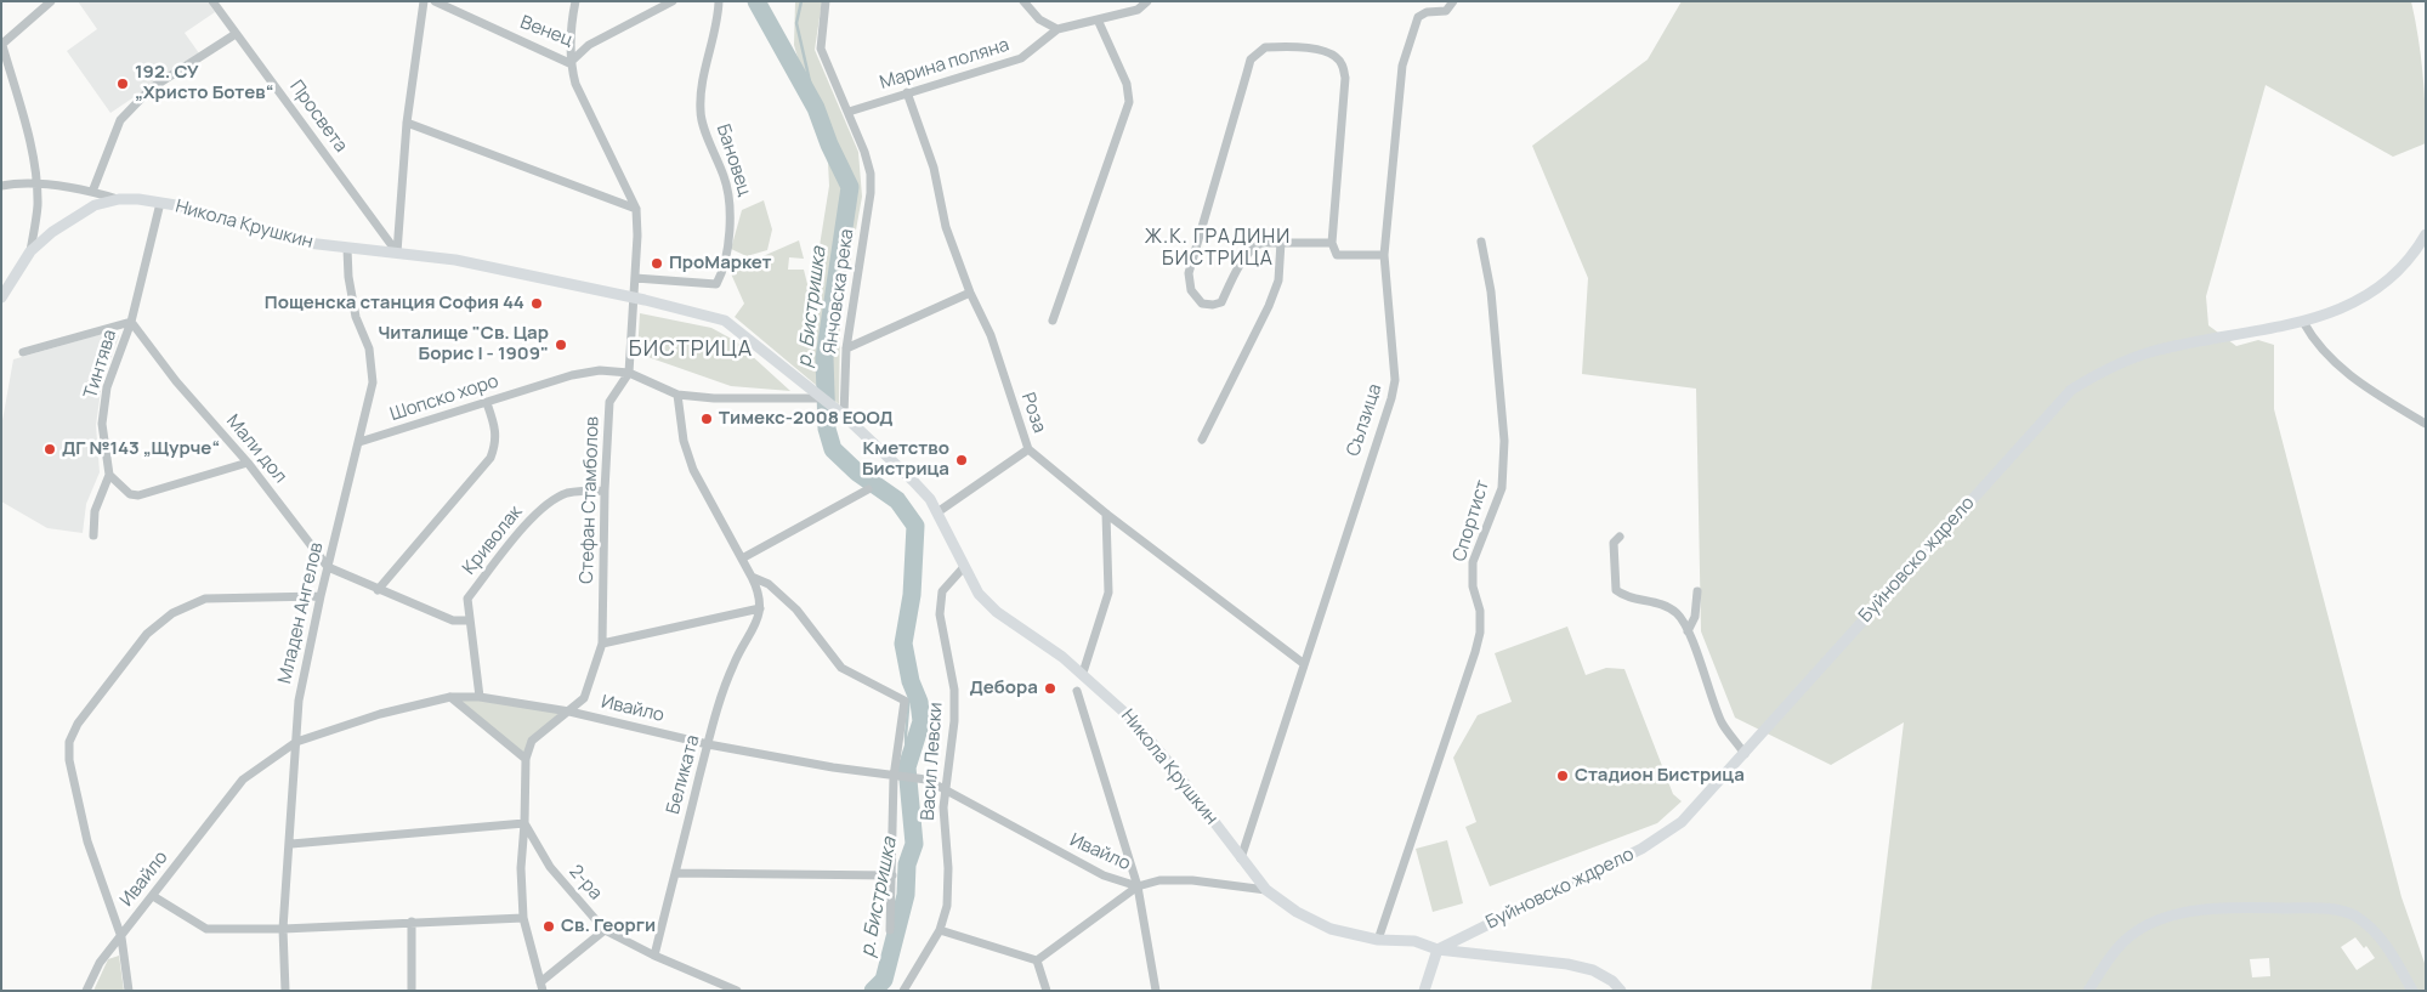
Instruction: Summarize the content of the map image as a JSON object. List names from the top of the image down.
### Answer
{
  "streets": {
    "street": [
      "Венец",
      "Марина поляна",
      "Просвета",
      "Бановец",
      "Никола Крушкин",
      "Янчовска река",
      "Тинтява",
      "Шопско хоро",
      "Роза",
      "Сълзица",
      "Мали дол",
      "Стефан Стамболов",
      "Спортист",
      "Криволак",
      "Буйновско ждрело",
      "Младен Ангелов",
      "Ивайло",
      "Васил Левски",
      "Беликата",
      "2-ра"
    ]
  },
  "crossings": [
    ["Венец", "Стефан Стамболов"],
    ["Марина поляна", "Янчовска река"],
    ["Марина поляна", "Роза"],
    ["Просвета", "Никола Крушкин"],
    ["Бановец", "Стефан Стамболов"],
    ["Никола Крушкин", "Янчовска река"],
    ["Никола Крушкин", "Тинтява"],
    ["Никола Крушкин", "Шопско хоро"],
    ["Никола Крушкин", "Сълзица"],
    ["Никола Крушкин", "Стефан Стамболов"],
    ["Никола Крушкин", "Спортист"],
    ["Никола Крушкин", "Буйновско ждрело"],
    ["Никола Крушкин", "Младен Ангелов"],
    ["Никола Крушкин", "Ивайло"],
    ["Никола Крушкин", "Васил Левски"],
    ["Тинтява", "Мали дол"],
    ["Шопско хоро", "Стефан Стамболов"],
    ["Шопско хоро", "Младен Ангелов"],
    ["Роза", "Сълзица"],
    ["Мали дол", "Криволак"],
    ["Мали дол", "Младен Ангелов"],
    ["Стефан Стамболов", "Криволак"],
    ["Стефан Стамболов", "Ивайло"],
    ["Стефан Стамболов", "2-ра"],
    ["Криволак", "Ивайло"],
    ["Младен Ангелов", "Ивайло"],
    ["Ивайло", "Васил Левски"],
    ["Ивайло", "Беликата"],
    ["Беликата", "2-ра"]
  ],
  "districts": ["Ж.К. ГРАДИНИ БИСТРИЦА", "БИСТРИЦА"],
  "water": ["р. Бистришка"],
  "places": [
    "192. СУ „Христо Ботев“",
    "ПроМаркет",
    "Пощенска станция София 44",
    "Читалище \"Св. Цар Борис I - 1909\"",
    "Тимекс-2008 ЕООД",
    "ДГ №143 „Щурче“",
    "Кметство Бистрица",
    "Дебора",
    "Стадион Бистрица",
    "Св. Георги"
  ]
}
